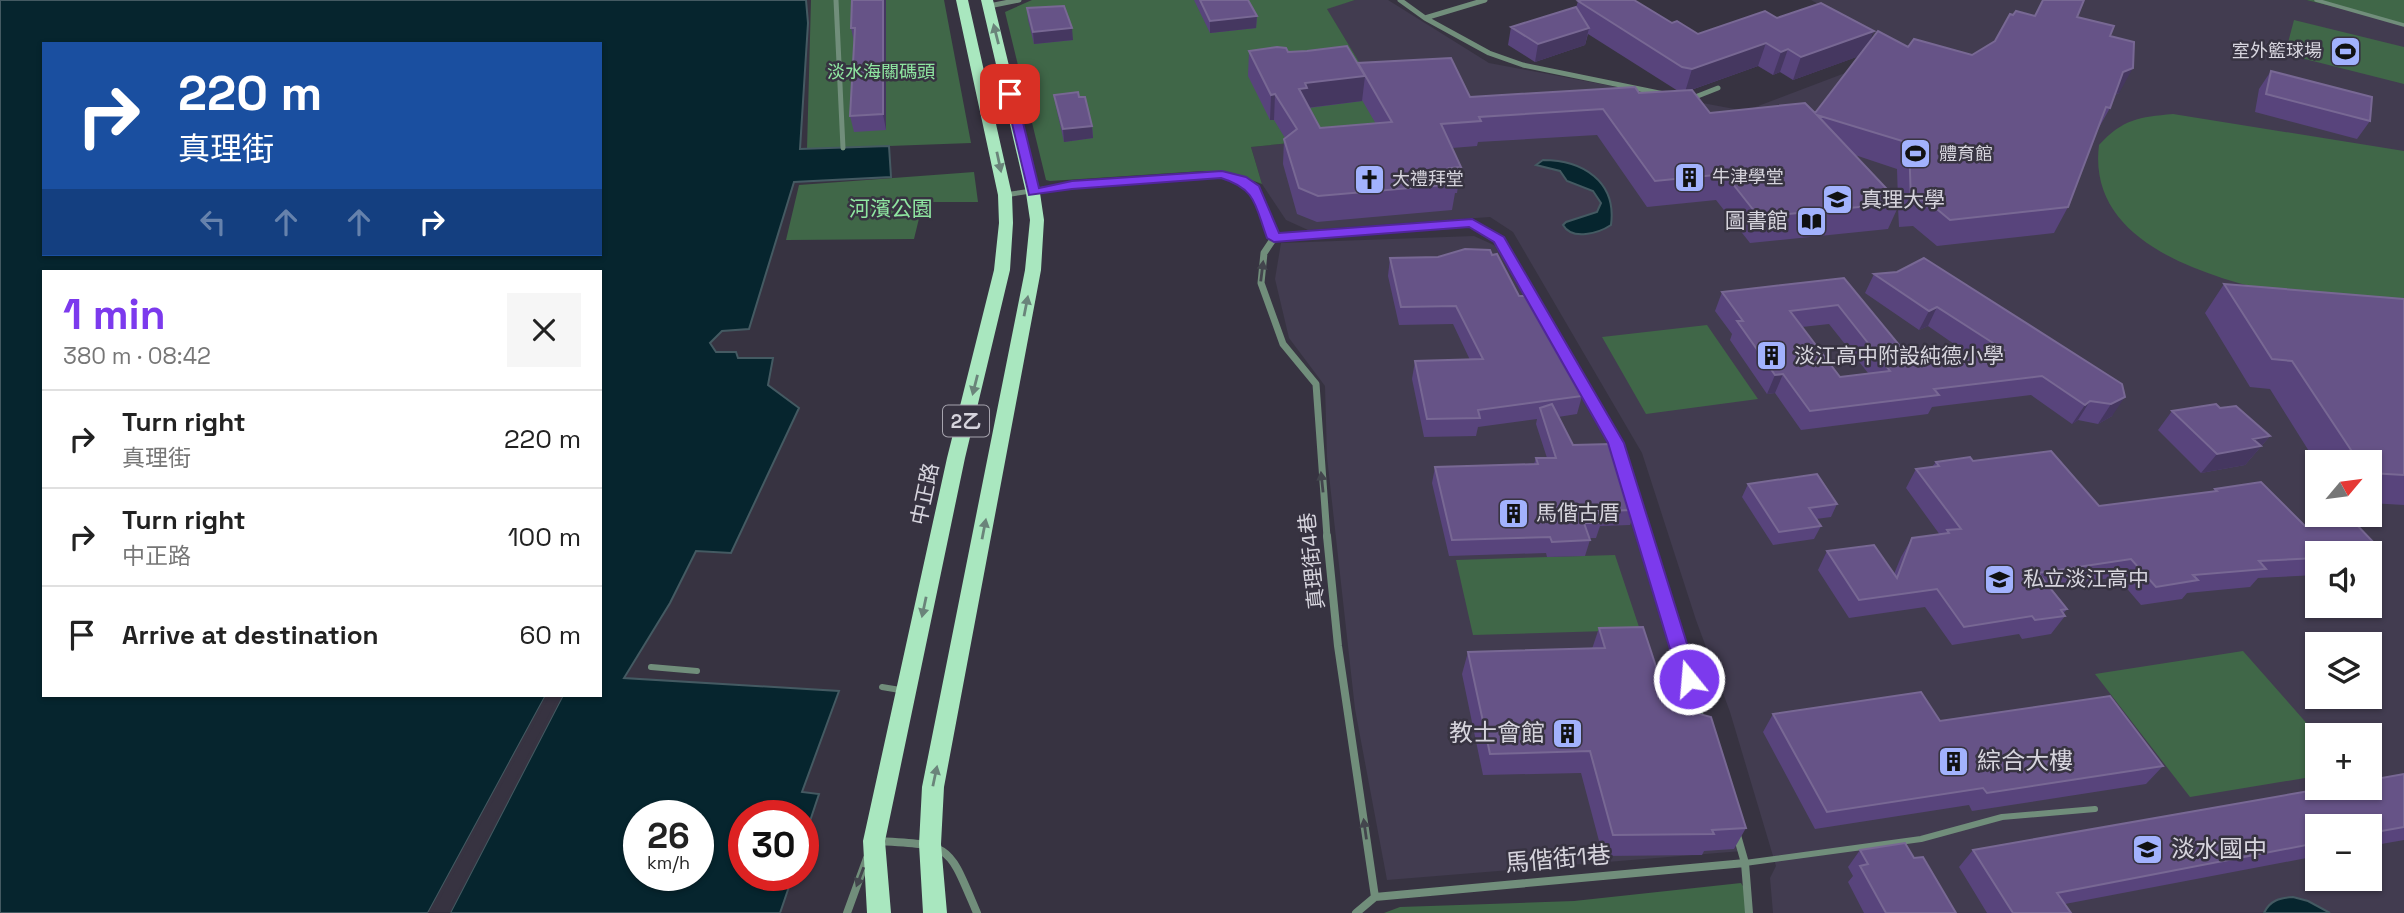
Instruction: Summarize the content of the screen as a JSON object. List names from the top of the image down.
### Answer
{
  "streets": {
    "main road": ["2乙", "中正路"],
    "street": ["真理街4巷", "馬偕街1巷"]
  },
  "crossings": [
    ["2乙", "中正路"],
    ["真理街4巷", "馬偕街1巷"]
  ],
  "one_way": ["真理街4巷"],
  "parks": ["淡水海關碼頭", "河濱公園"],
  "places": {
    "sports": ["室外籃球場", "體育館"],
    "building": [
      "牛津學堂",
      "淡江高中附設純德小學",
      "馬偕古厝",
      "教士會館",
      "綜合大樓"
    ],
    "church": ["大禮拜堂"],
    "school or university": ["真理大學", "私立淡江高中", "淡水國中"],
    "library": ["圖書館"]
  },
  "north": "top right",
  "page": {
    "turn": ["220 m", "真理街"],
    "heading": ["1 min", "380 m · 08:42"],
    "list": [
      {
        "name": "Turn right",
        "note": "真理街",
        "value": "220 m"
      },
      {
        "name": "Turn right",
        "note": "中正路",
        "value": "100 m"
      },
      {
        "name": "Arrive at destination",
        "value": "60 m"
      }
    ],
    "map_buttons": ["+", "−"],
    "speed": "26 km/h",
    "limit": "30"
  }
}
